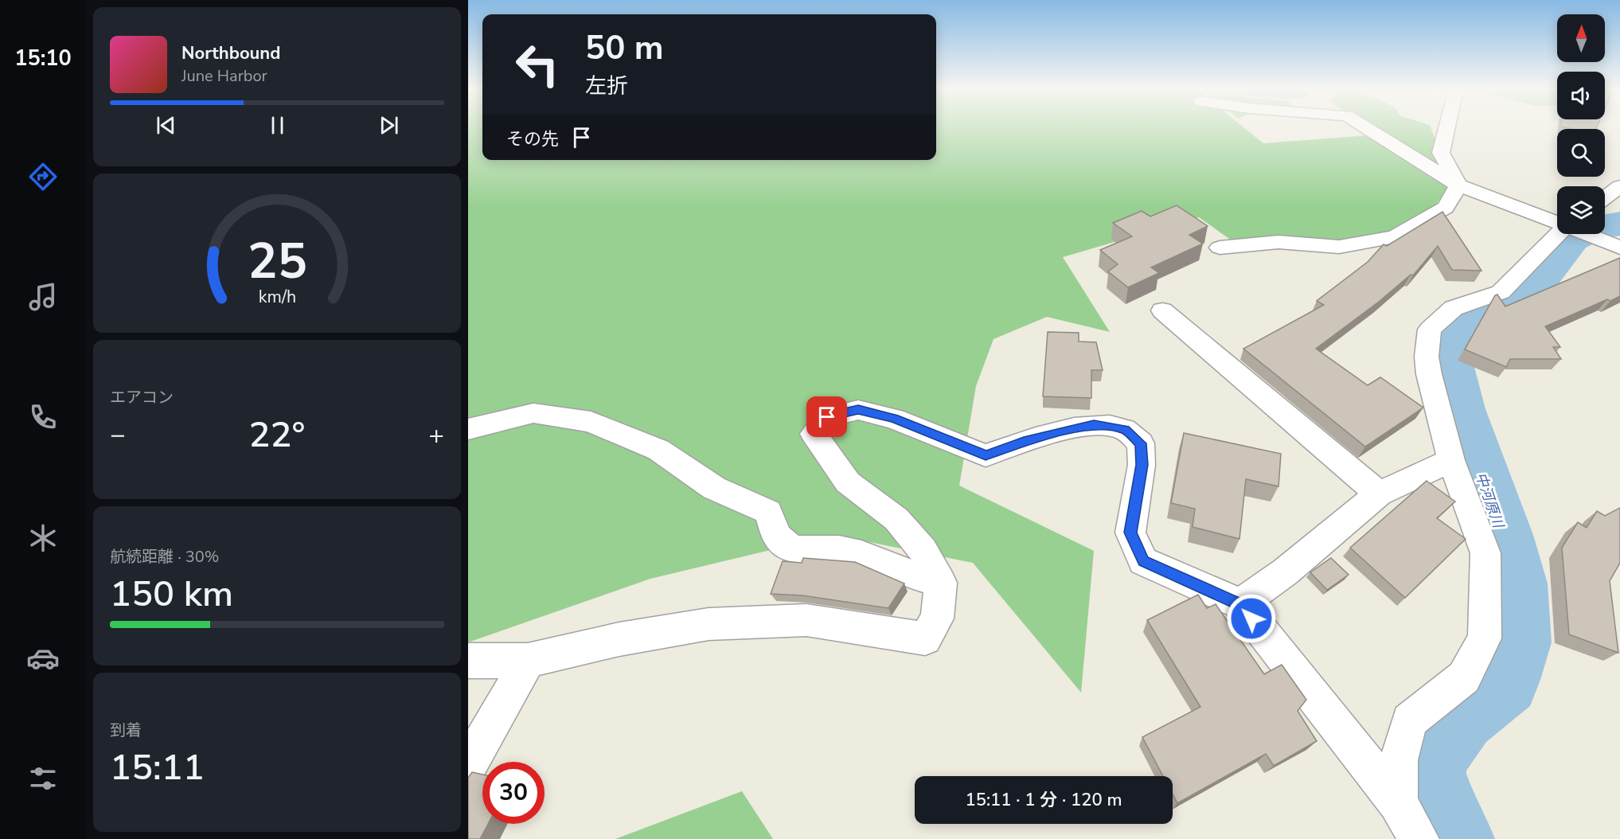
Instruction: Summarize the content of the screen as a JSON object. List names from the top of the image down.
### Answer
{
  "water": ["中河原川"],
  "north": "top",
  "page": {
    "tabs": "15:10",
    "turn": ["50 m", "左折"],
    "song": ["Northbound", "June Harbor"],
    "then": "その先",
    "tile": [
      "エアコン",
      ["航続距離 · 30%", "150 km"],
      ["到着", "15:11"]
    ],
    "heat": ["−", "22°", "+"],
    "limit": "30",
    "trip": "15:11 · 1 分 · 120 m",
    "gauge": ["25", "km/h"]
  }
}
